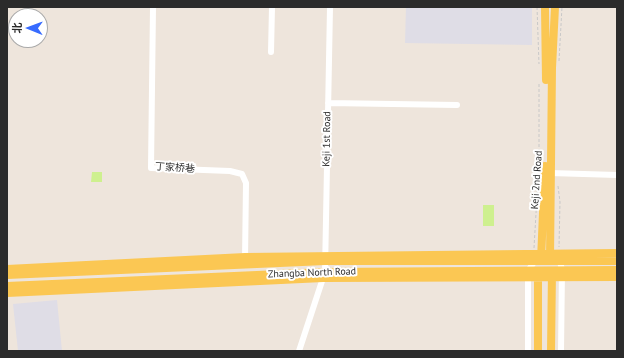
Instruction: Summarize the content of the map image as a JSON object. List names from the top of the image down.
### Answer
{
  "streets": {
    "main road": ["Keji 2nd Road", "Zhangba North Road"],
    "street": ["Keji 1st Road", "丁家桥巷"]
  },
  "crossings": [
    ["Keji 1st Road", "Zhangba North Road"],
    ["丁家桥巷", "Zhangba North Road"],
    ["Keji 2nd Road", "Zhangba North Road"]
  ],
  "north": "left"
}
